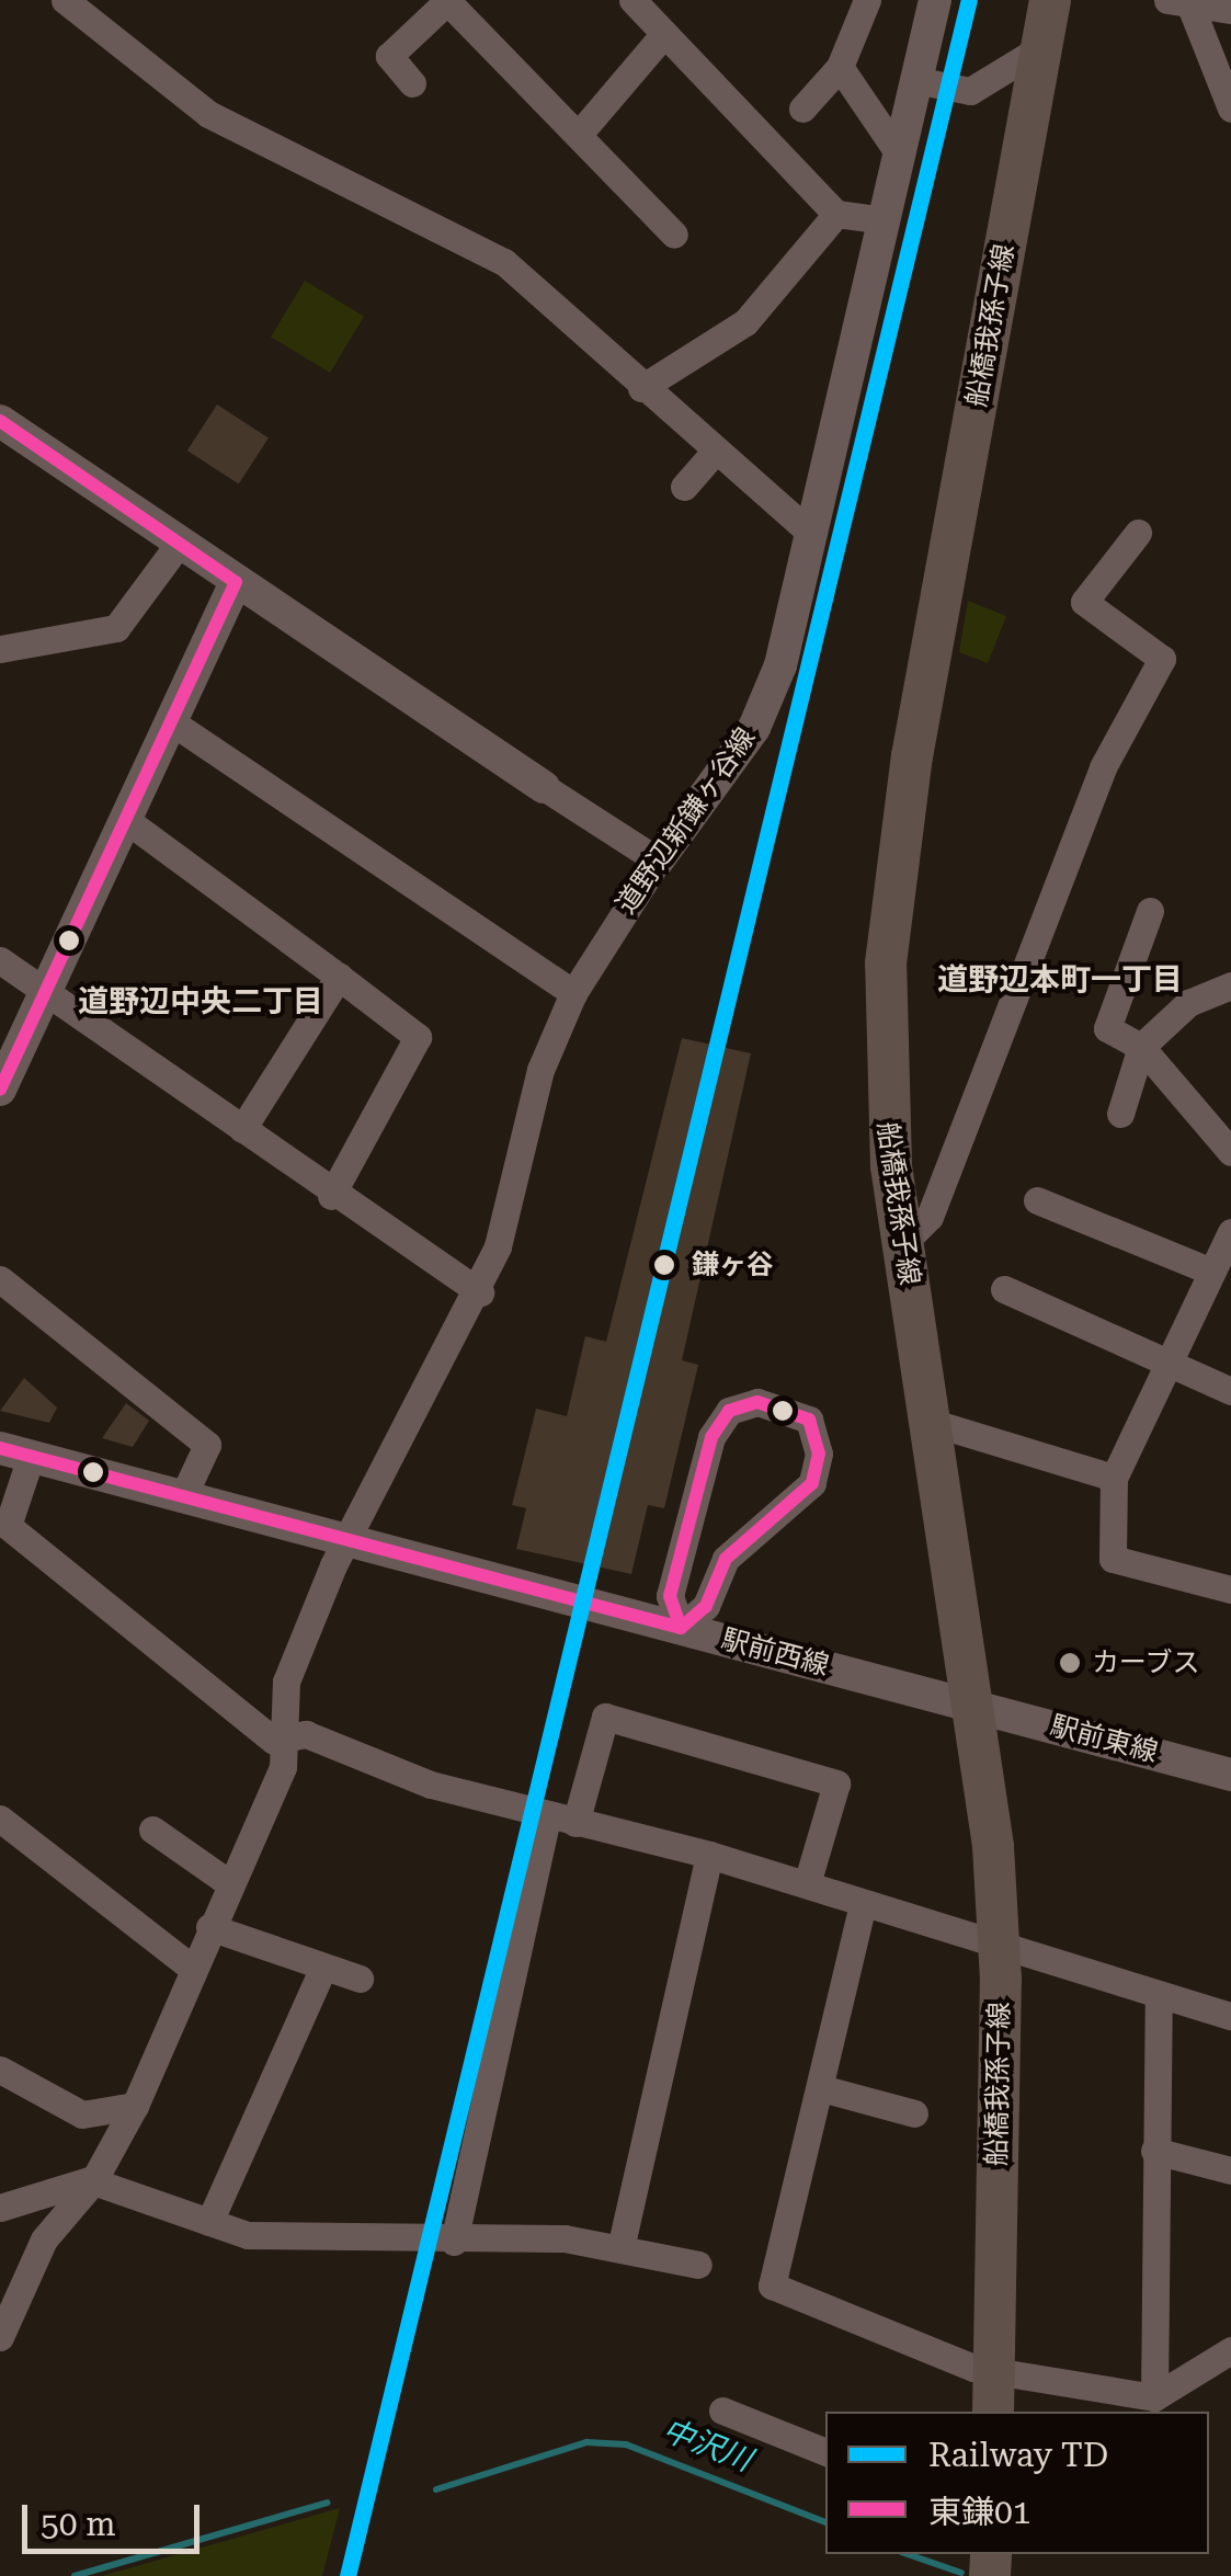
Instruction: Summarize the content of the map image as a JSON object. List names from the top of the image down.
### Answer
{
  "streets": {
    "main road": ["船橋我孫子線"],
    "street": ["道野辺新鎌ヶ谷線", "駅前西線", "駅前東線"]
  },
  "crossings": [
    ["船橋我孫子線", "駅前西線"],
    ["船橋我孫子線", "駅前東線"],
    ["道野辺新鎌ヶ谷線", "駅前西線"],
    ["駅前西線", "駅前東線"]
  ],
  "districts": ["道野辺本町一丁目", "道野辺中央二丁目"],
  "water": ["中沢川"],
  "places": ["鎌ヶ谷", "カーブス"],
  "lines": ["rail line TD", "transit line 東鎌01"],
  "legend": ["Railway TD", "東鎌01"],
  "scale_bar": "50 m"
}
